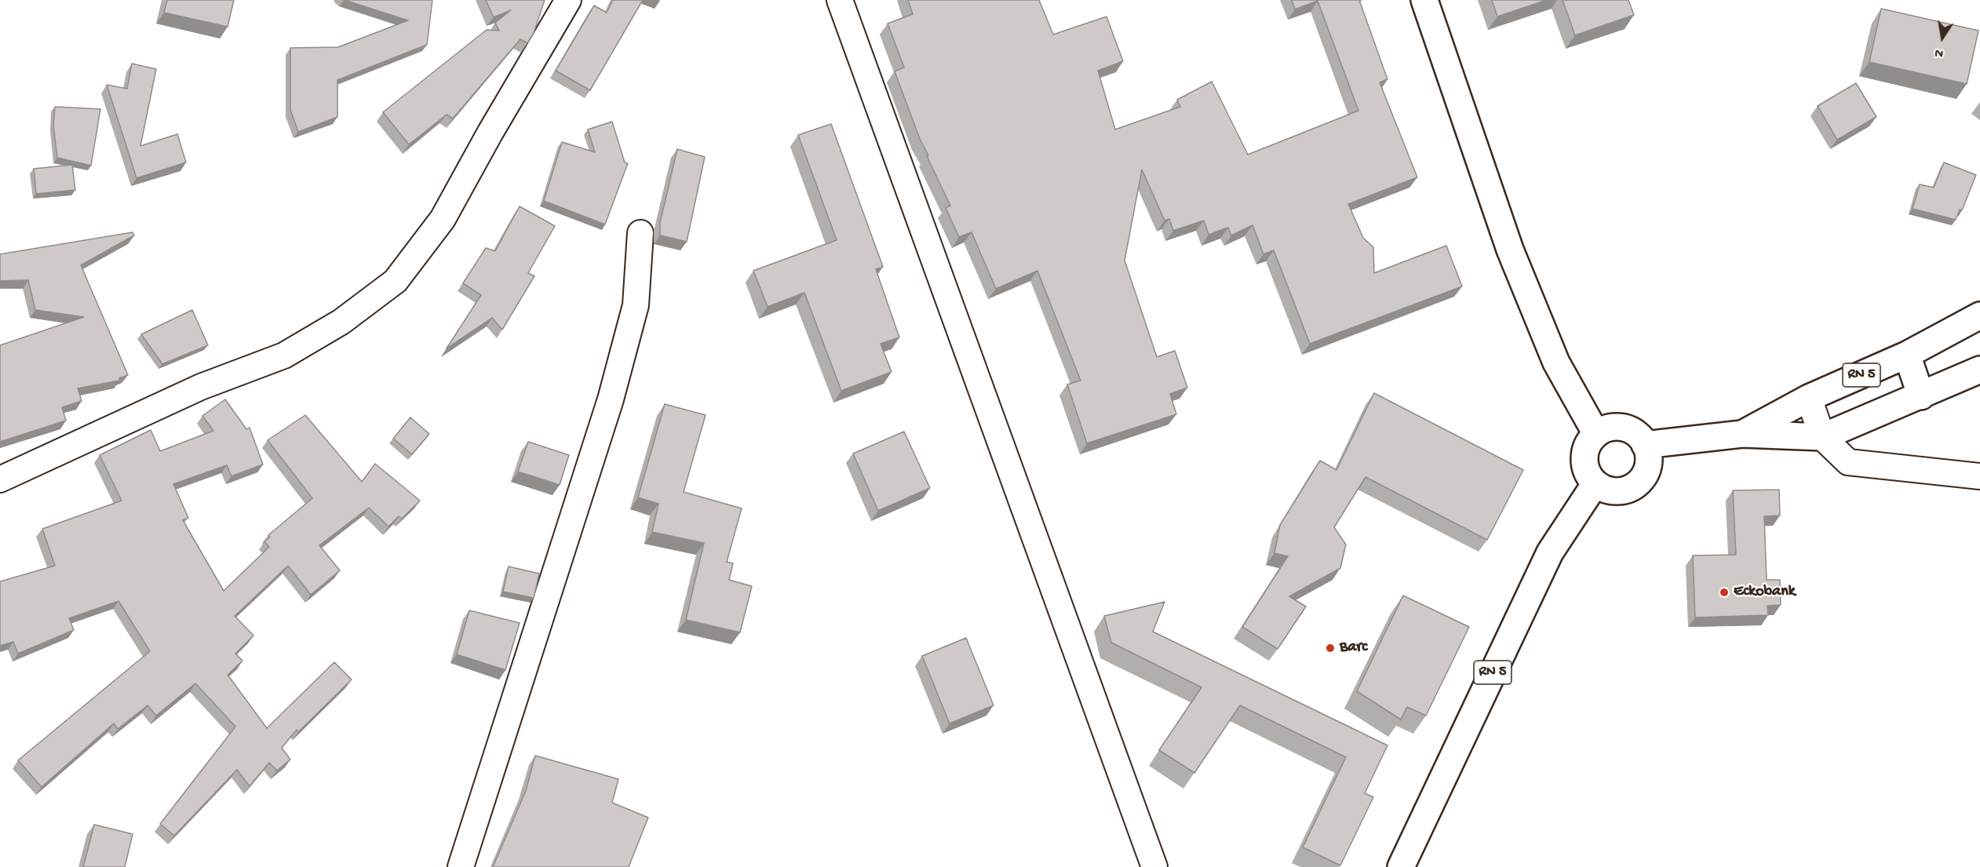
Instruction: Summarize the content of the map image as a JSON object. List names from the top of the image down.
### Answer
{
  "streets": {
    "main road": ["RN 5"]
  },
  "places": ["Eckobank", "Barc"],
  "north": "bottom"
}
